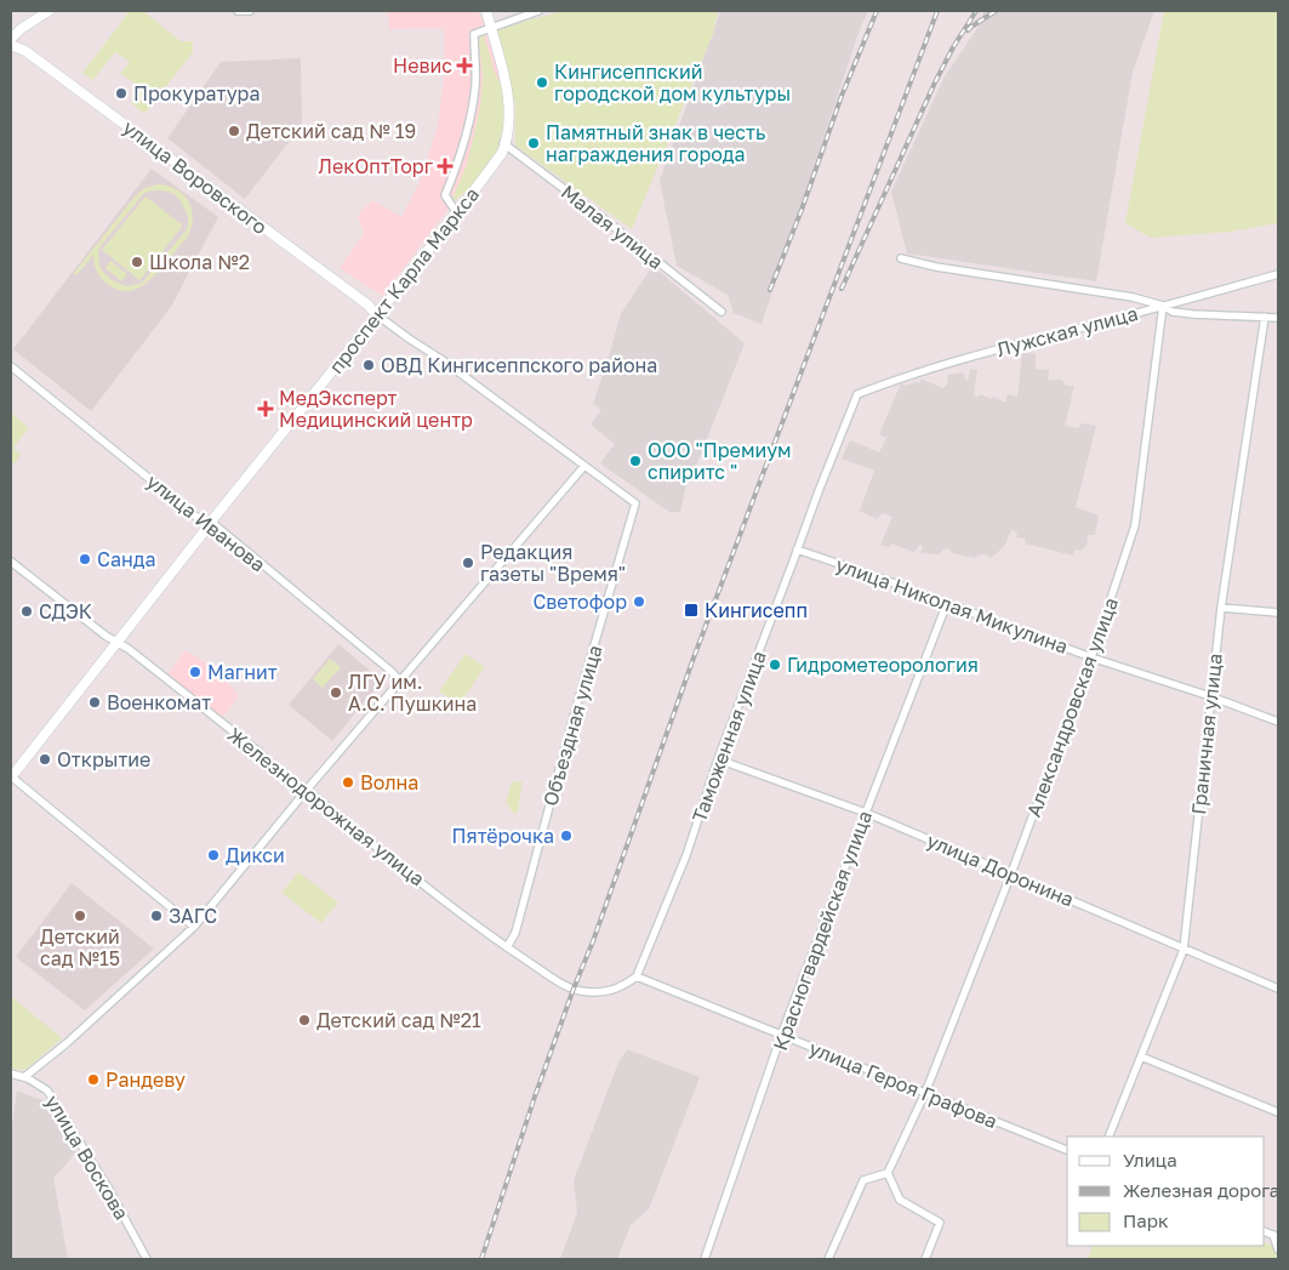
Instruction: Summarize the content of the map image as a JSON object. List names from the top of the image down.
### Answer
{
  "streets": {
    "main road": ["улица Воровского", "проспект Карла Маркса"],
    "street": [
      "Малая улица",
      "Лужская улица",
      "улица Иванова",
      "улица Николая Микулина",
      "Александровская улица",
      "Объездная улица",
      "Граничная улица",
      "Таможенная улица",
      "Железнодорожная улица",
      "улица Доронина",
      "Красногвардейская улица",
      "улица Героя Графова",
      "улица Воскова"
    ]
  },
  "crossings": [
    ["улица Воровского", "проспект Карла Маркса"],
    ["Малая улица", "проспект Карла Маркса"],
    ["проспект Карла Маркса", "улица Иванова"],
    ["проспект Карла Маркса", "Железнодорожная улица"],
    ["Лужская улица", "Александровская улица"],
    ["Лужская улица", "Таможенная улица"],
    ["улица Николая Микулина", "Александровская улица"],
    ["улица Николая Микулина", "Граничная улица"],
    ["улица Николая Микулина", "Таможенная улица"],
    ["улица Николая Микулина", "Красногвардейская улица"],
    ["Александровская улица", "улица Доронина"],
    ["Александровская улица", "улица Героя Графова"],
    ["Объездная улица", "Железнодорожная улица"],
    ["Граничная улица", "улица Доронина"],
    ["Таможенная улица", "Железнодорожная улица"],
    ["Таможенная улица", "улица Доронина"],
    ["Таможенная улица", "улица Героя Графова"],
    ["Железнодорожная улица", "улица Героя Графова"],
    ["улица Доронина", "Красногвардейская улица"],
    ["Красногвардейская улица", "улица Героя Графова"]
  ],
  "places": {
    "health": ["Невис", "ЛекОптТорг", "МедЭксперт Медицинский центр"],
    "other": [
      "Кингисеппский городской дом культуры",
      "Прокуратура",
      "Детский сад № 19",
      "Памятный знак в честь награждения города",
      "Школа №2",
      "ОВД Кингисеппского района",
      "ООО \"Премиум спиритс \"",
      "Санда",
      "Редакция газеты \"Время\"",
      "Светофор",
      "СДЭК",
      "Гидрометеорология",
      "Магнит",
      "ЛГУ им. А.С. Пушкина",
      "Военкомат",
      "Открытие",
      "Волна",
      "Пятёрочка",
      "Дикси",
      "Детский сад №15",
      "ЗАГС",
      "Детский сад №21",
      "Рандеву"
    ],
    "transit": ["Кингисепп"]
  },
  "legend": ["Улица", "Железная дорога", "Парк"]
}
